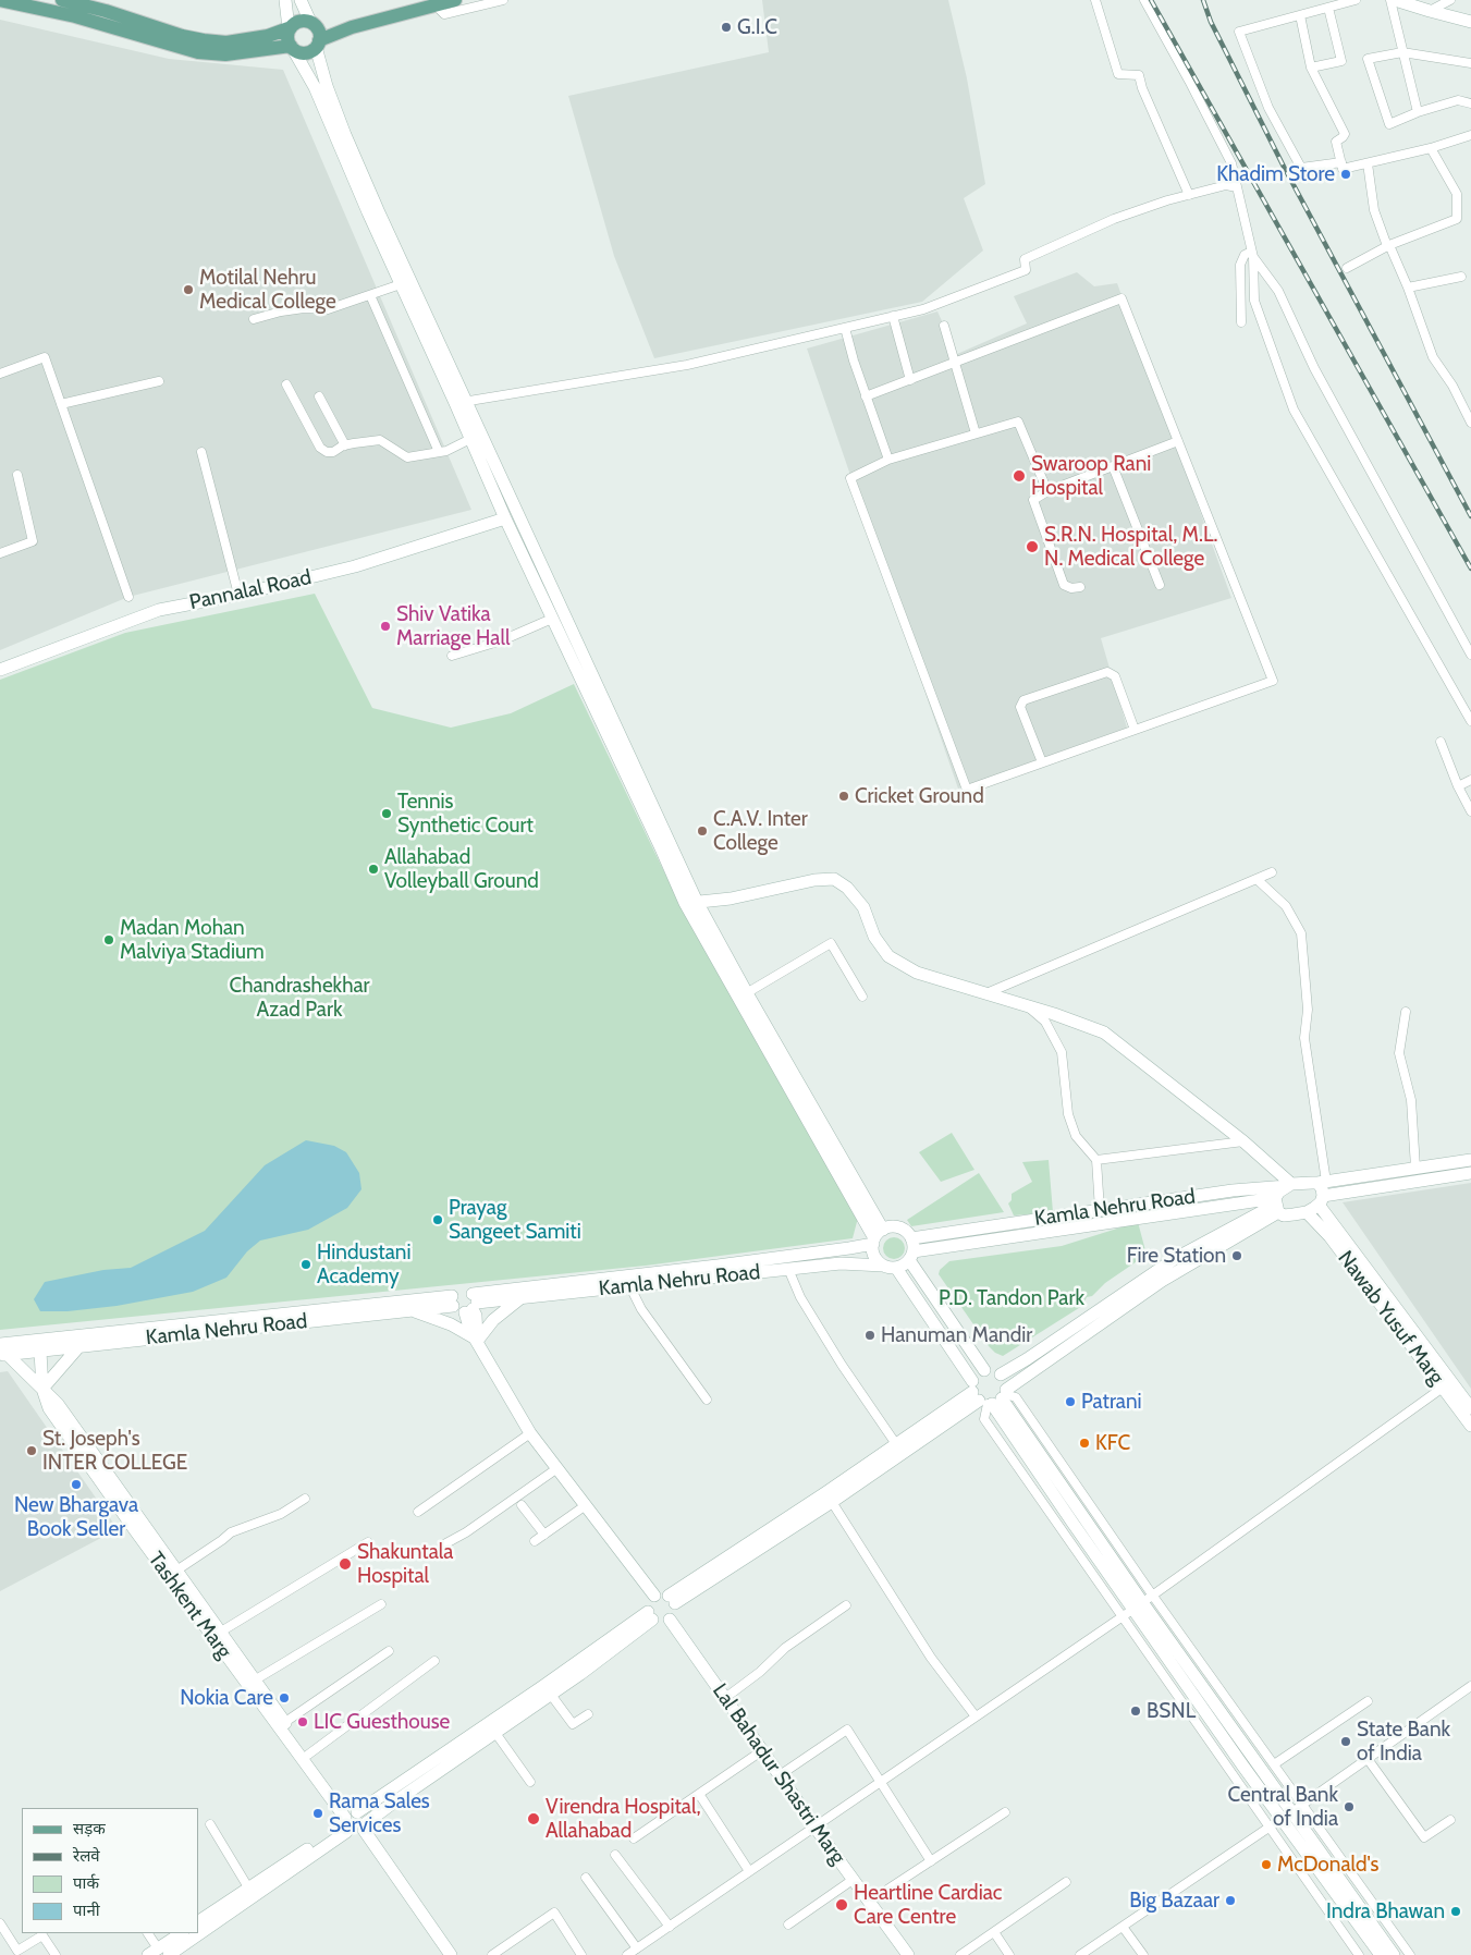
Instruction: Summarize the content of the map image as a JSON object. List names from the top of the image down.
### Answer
{
  "streets": {
    "main road": [
      "Pannalal Road",
      "Kamla Nehru Road",
      "Nawab Yusuf Marg",
      "Tashkent Marg",
      "Lal Bahadur Shastri Marg"
    ]
  },
  "crossings": [
    ["Kamla Nehru Road", "Nawab Yusuf Marg"],
    ["Kamla Nehru Road", "Tashkent Marg"]
  ],
  "parks": ["Chandrashekhar Azad Park", "P.D. Tandon Park"],
  "places": [
    "G.I.C",
    "Khadim Store",
    "Motilal Nehru Medical College",
    "Swaroop Rani Hospital",
    "S.R.N. Hospital, M.L. N. Medical College",
    "Shiv Vatika Marriage Hall",
    "Cricket Ground",
    "Tennis Synthetic Court",
    "C.A.V. Inter College",
    "Allahabad Volleyball Ground",
    "Madan Mohan Malviya Stadium",
    "Prayag Sangeet Samiti",
    "Fire Station",
    "Hindustani Academy",
    "Hanuman Mandir",
    "Patrani",
    "KFC",
    "St. Joseph's INTER COLLEGE",
    "New Bhargava Book Seller",
    "Shakuntala Hospital",
    "Nokia Care",
    "BSNL",
    "LIC Guesthouse",
    "State Bank of India",
    "Central Bank of India",
    "Rama Sales Services",
    "Virendra Hospital, Allahabad",
    "McDonald's",
    "Big Bazaar",
    "Heartline Cardiac Care Centre",
    "Indra Bhawan"
  ],
  "legend": [
    "सड़क",
    "रेलवे",
    "पार्क",
    "पानी"
  ]
}
